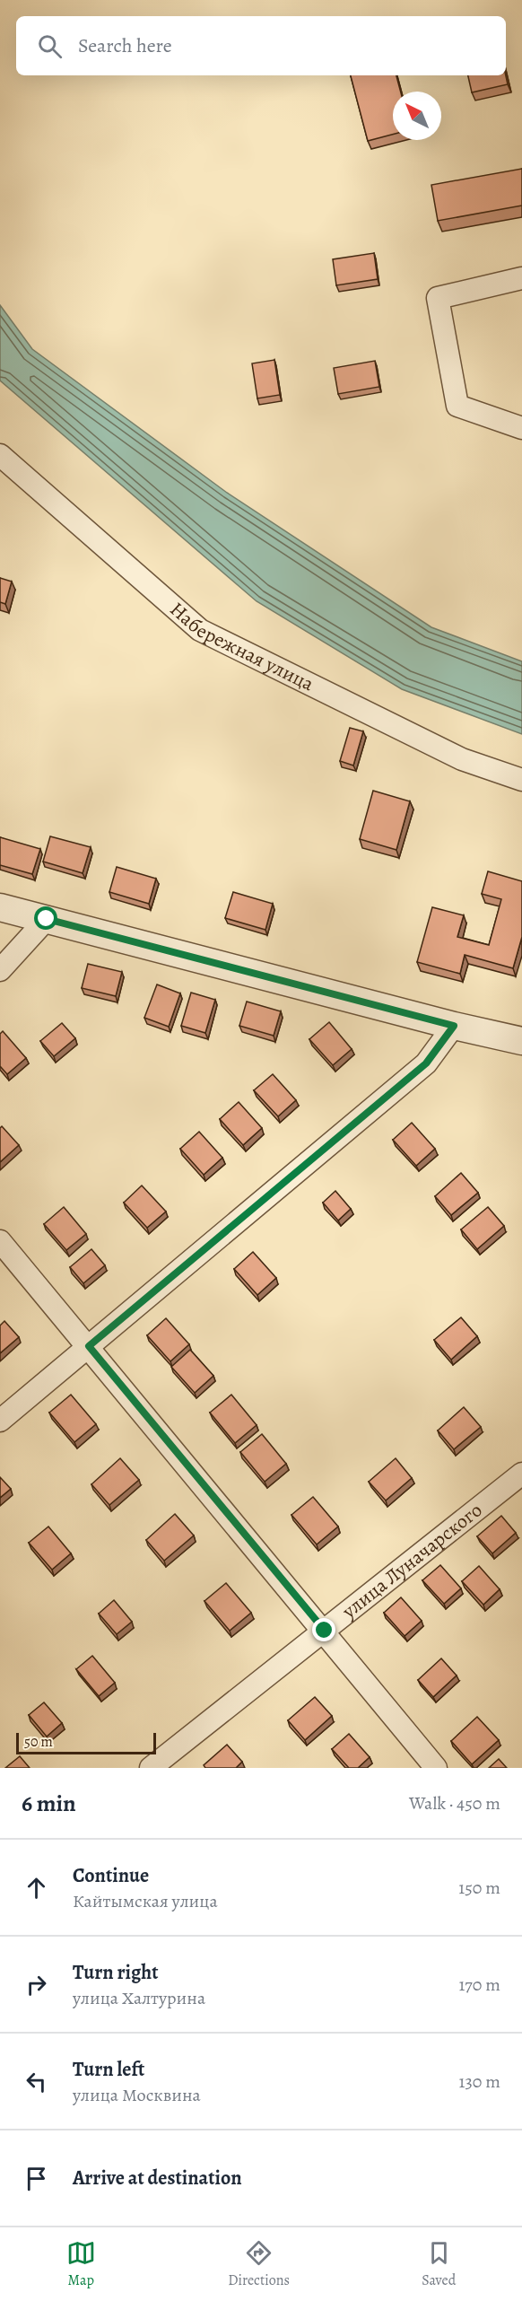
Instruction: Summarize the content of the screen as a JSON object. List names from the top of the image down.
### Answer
{
  "streets": {
    "street": ["Набережная улица", "улица Луначарского"]
  },
  "scale_bar": "50 m",
  "north": "top left",
  "page": {
    "search": "Search here",
    "scale": "50 m",
    "heading": ["6 min", "Walk · 450 m"],
    "list": [
      ["Continue", "Кайтымская улица", "150 m"],
      ["Turn right", "улица Халтурина", "170 m"],
      ["Turn left", "улица Москвина", "130 m"],
      "Arrive at destination"
    ],
    "nav": ["Map", "Directions", "Saved"]
  }
}
